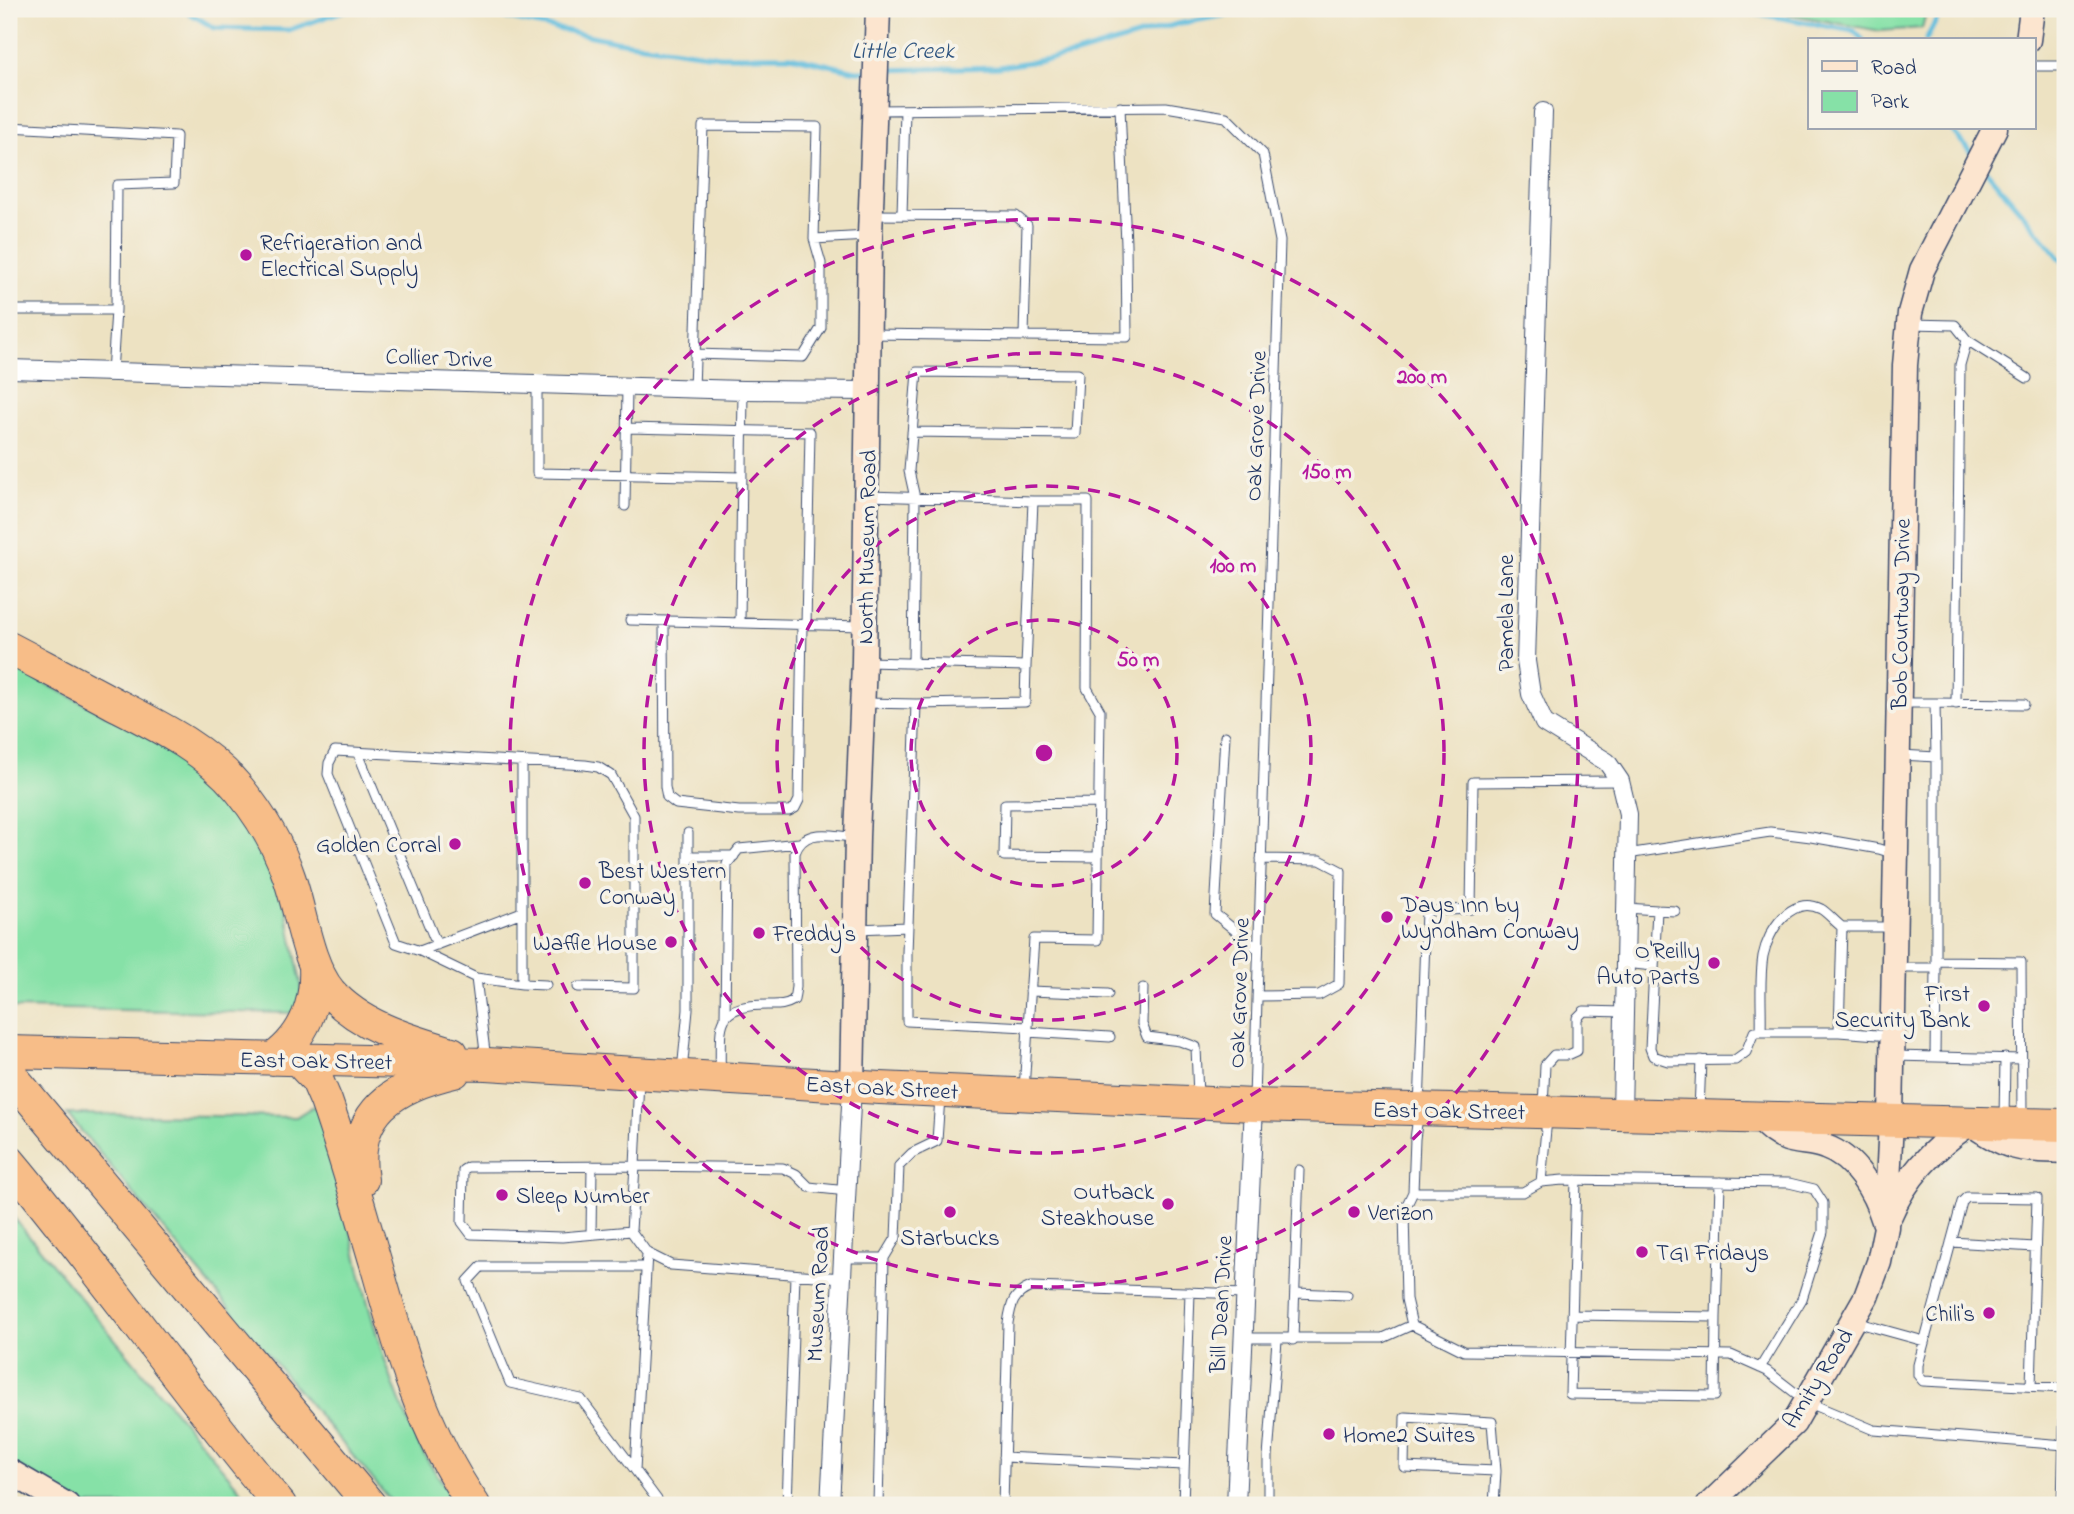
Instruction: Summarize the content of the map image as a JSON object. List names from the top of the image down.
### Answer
{
  "streets": {
    "highway": ["East Oak Street"],
    "street": [
      "Collier Drive",
      "North Museum Road",
      "Pamela Lane",
      "Bob Courtway Drive",
      "Museum Road",
      "Bill Dean Drive",
      "Amity Road"
    ],
    "lane": ["Oak Grove Drive"]
  },
  "crossings": [
    ["Collier Drive", "North Museum Road"],
    ["Oak Grove Drive", "North Museum Road"],
    ["Oak Grove Drive", "East Oak Street"],
    ["Oak Grove Drive", "Bill Dean Drive"],
    ["North Museum Road", "East Oak Street"],
    ["North Museum Road", "Museum Road"],
    ["Pamela Lane", "East Oak Street"],
    ["Bob Courtway Drive", "East Oak Street"],
    ["Bob Courtway Drive", "Amity Road"],
    ["East Oak Street", "Museum Road"],
    ["East Oak Street", "Bill Dean Drive"],
    ["East Oak Street", "Amity Road"]
  ],
  "water": ["Little Creek"],
  "places": [
    "Refrigeration and Electrical Supply",
    "Golden Corral",
    "Best Western Conway",
    "Days Inn by Wyndham Conway",
    "Freddy's",
    "Waffle House",
    "O'Reilly Auto Parts",
    "First Security Bank",
    "Sleep Number",
    "Outback Steakhouse",
    "Starbucks",
    "Verizon",
    "TGI Fridays",
    "Chili's",
    "Home2 Suites"
  ],
  "legend": ["Road", "Park"],
  "rings": [
    "200 m",
    "150 m",
    "100 m",
    "50 m"
  ]
}
